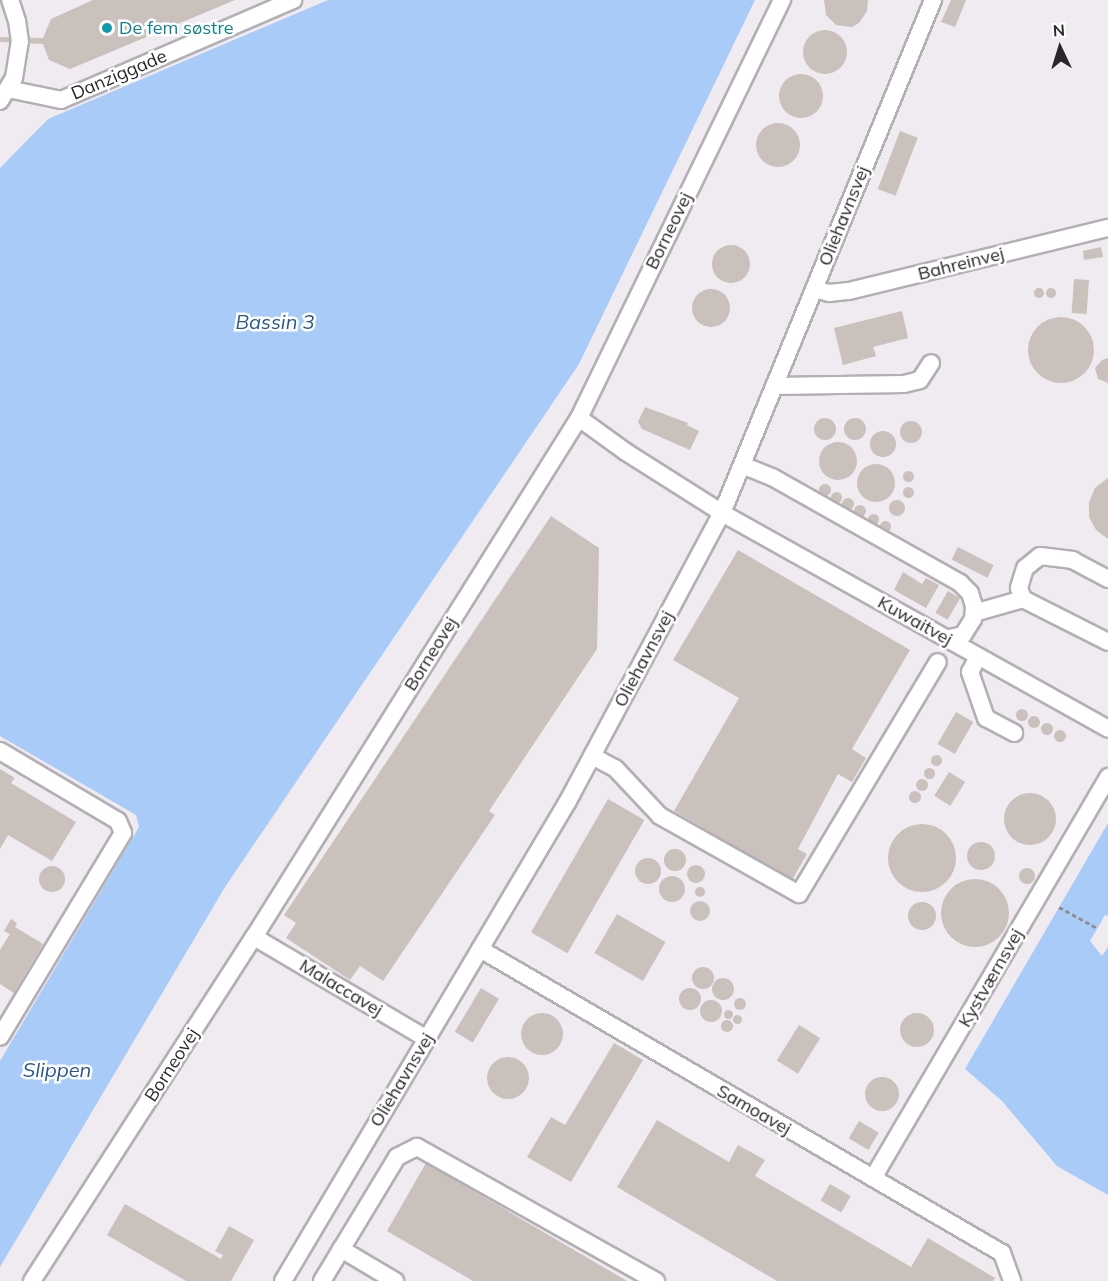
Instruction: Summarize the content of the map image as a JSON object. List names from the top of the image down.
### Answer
{
  "streets": {
    "street": [
      "Danziggade",
      "Oliehavnsvej",
      "Borneovej",
      "Bahreinvej",
      "Kuwaitvej",
      "Kystværnsvej",
      "Malaccavej",
      "Samoavej"
    ]
  },
  "crossings": [
    ["Oliehavnsvej", "Bahreinvej"],
    ["Oliehavnsvej", "Kuwaitvej"],
    ["Oliehavnsvej", "Malaccavej"],
    ["Oliehavnsvej", "Samoavej"],
    ["Borneovej", "Kuwaitvej"],
    ["Borneovej", "Malaccavej"],
    ["Kystværnsvej", "Samoavej"]
  ],
  "water": ["Bassin 3", "Slippen"],
  "places": ["De fem søstre"],
  "north": "top"
}
